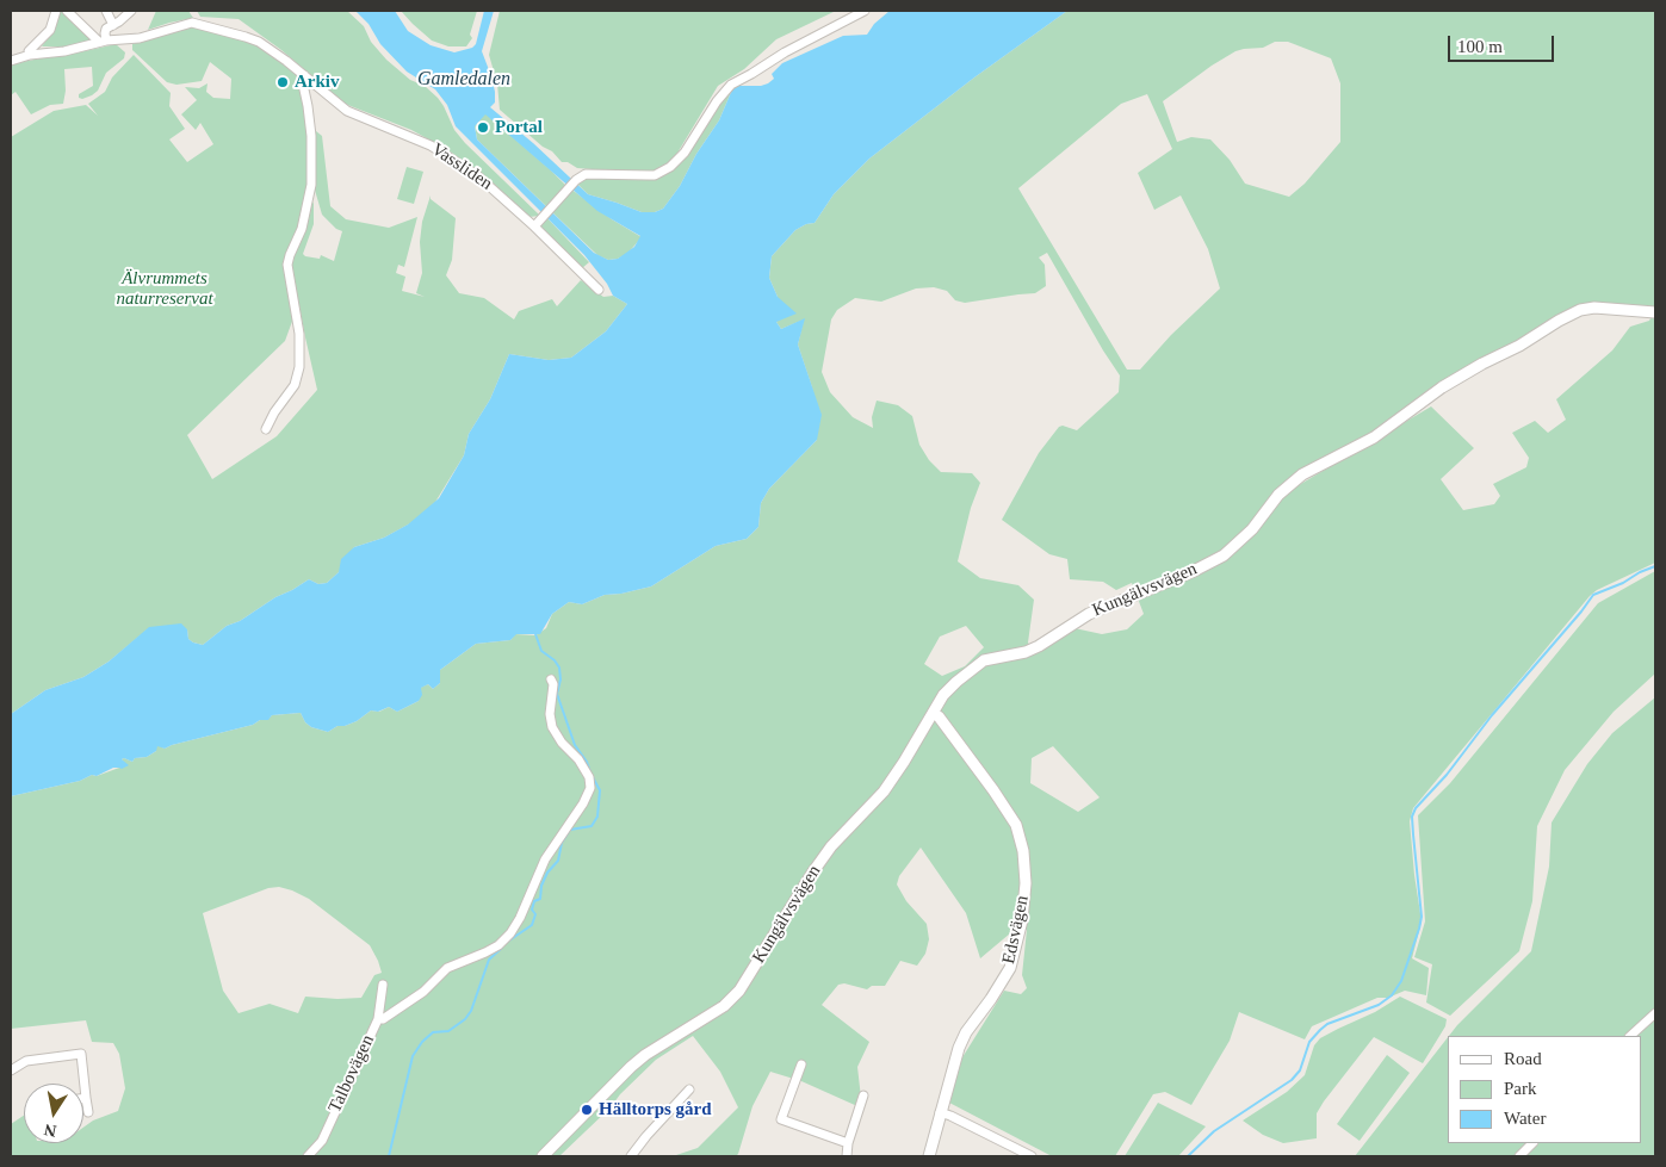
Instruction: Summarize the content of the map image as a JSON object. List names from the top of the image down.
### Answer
{
  "streets": {
    "street": [
      "Vassliden",
      "Kungälvsvägen",
      "Edsvägen",
      "Talbovägen"
    ]
  },
  "crossings": [
    ["Kungälvsvägen", "Edsvägen"]
  ],
  "water": ["Gamledalen"],
  "parks": ["Älvrummets naturreservat"],
  "places": ["Arkiv", "Portal", "Hälltorps gård"],
  "legend": ["Road", "Park", "Water"],
  "scale_bar": "100 m",
  "north": "bottom"
}
